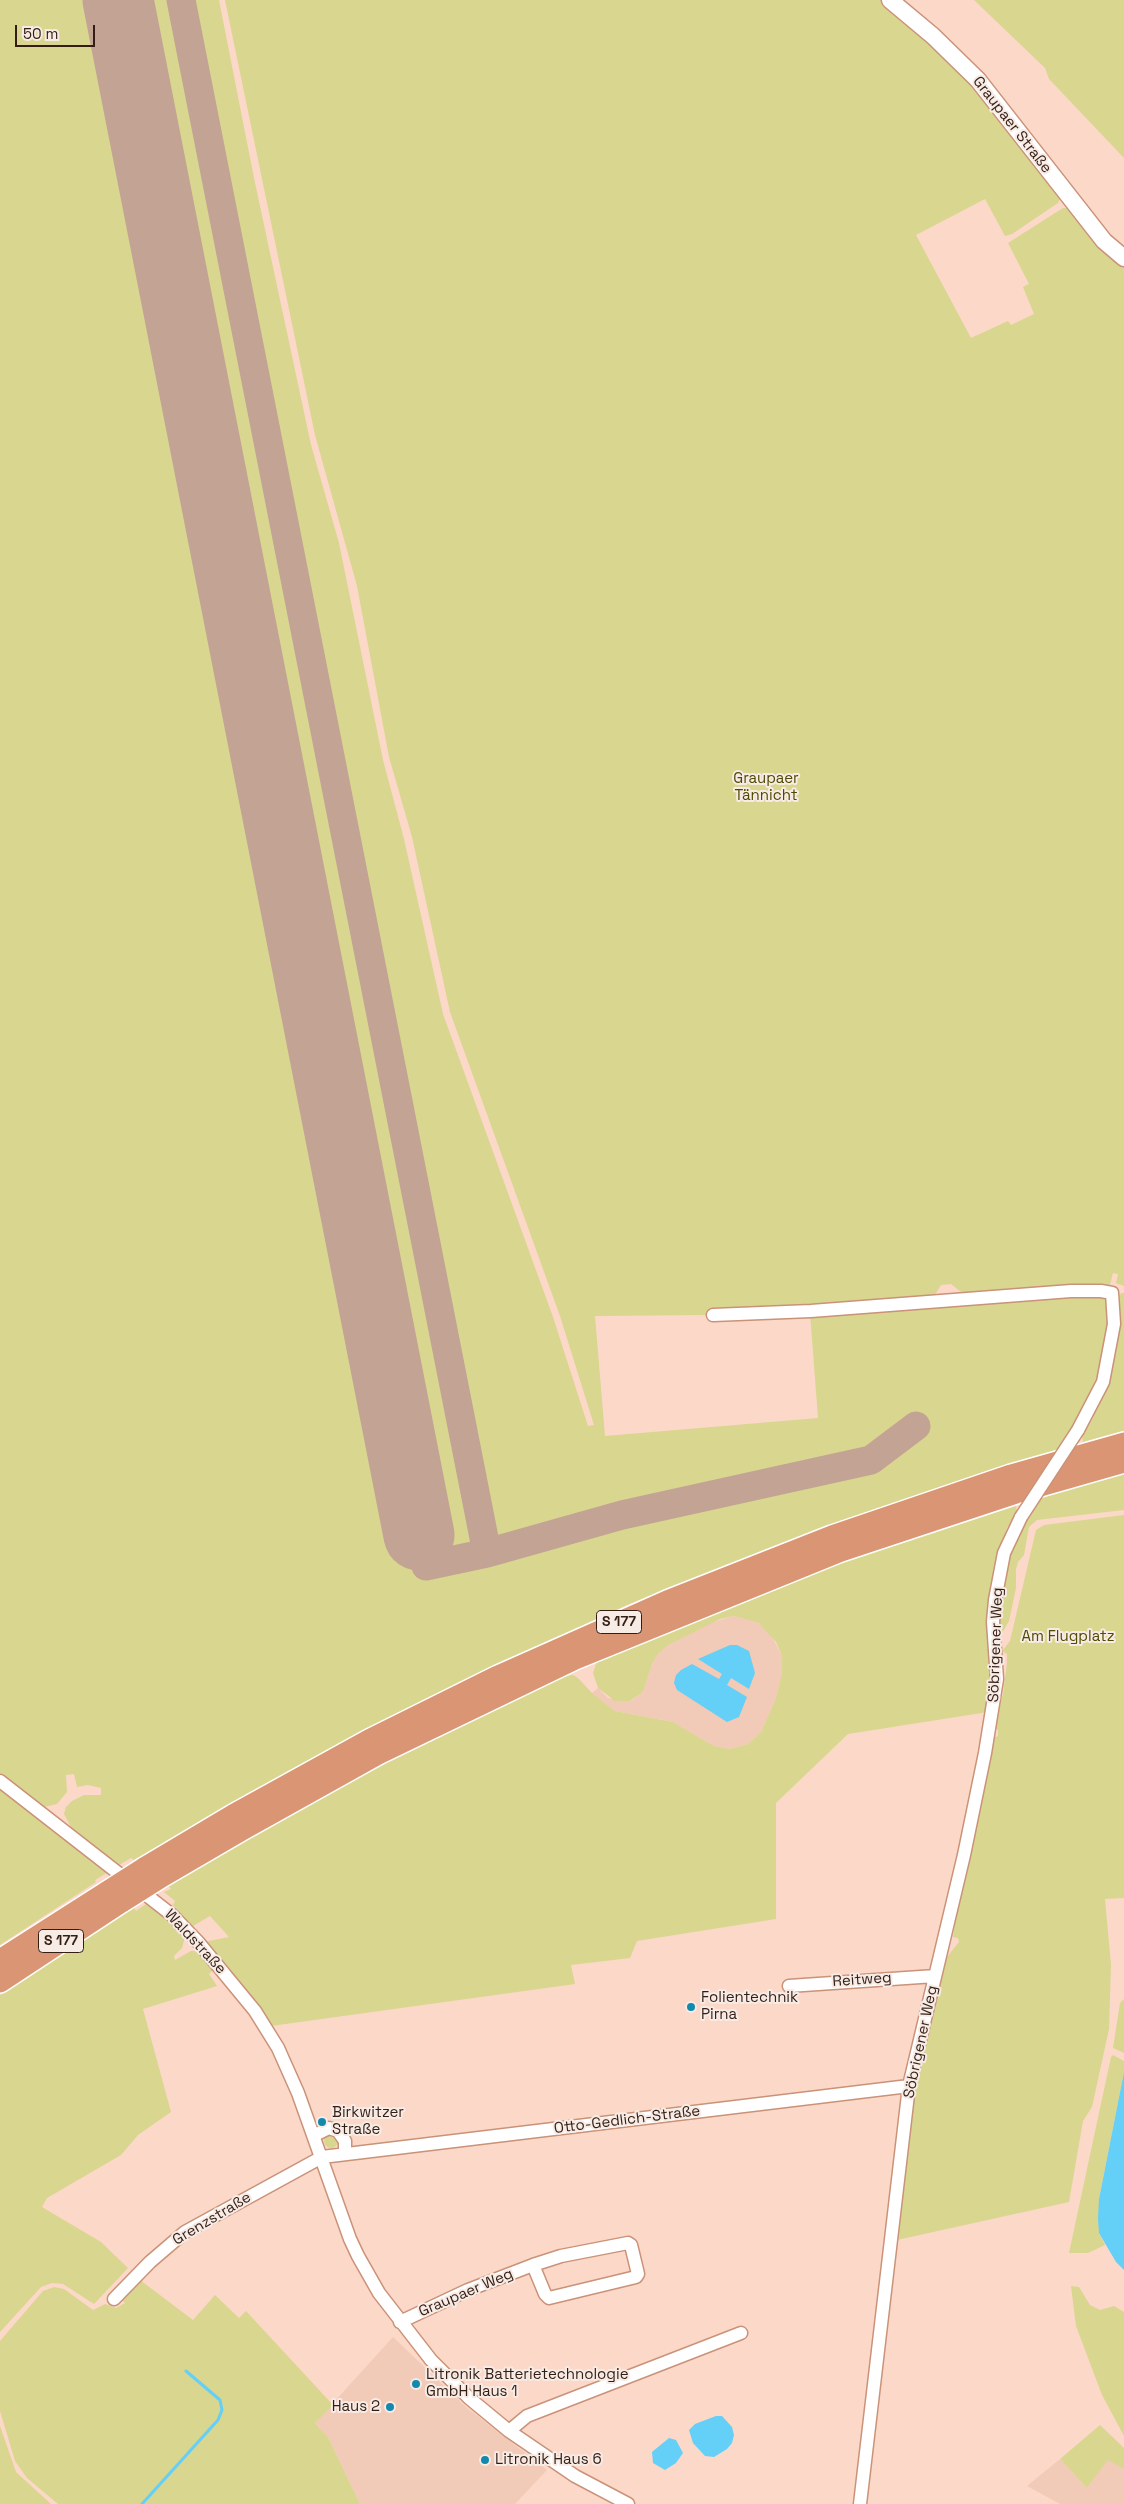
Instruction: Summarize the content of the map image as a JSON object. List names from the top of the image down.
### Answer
{
  "streets": {
    "highway": ["S 177"],
    "street": [
      "Graupaer Straße",
      "Söbrigener Weg",
      "Waldstraße",
      "Reitweg",
      "Otto-Gedlich-Straße",
      "Grenzstraße",
      "Graupaer Weg"
    ]
  },
  "crossings": [
    ["Söbrigener Weg", "Reitweg"],
    ["Söbrigener Weg", "Otto-Gedlich-Straße"],
    ["Waldstraße", "Otto-Gedlich-Straße"],
    ["Waldstraße", "Grenzstraße"],
    ["Otto-Gedlich-Straße", "Grenzstraße"]
  ],
  "parks": ["Graupaer Tännicht", "Am Flugplatz"],
  "places": [
    "Folientechnik Pirna",
    "Birkwitzer Straße",
    "Litronik Batterietechnologie GmbH Haus 1",
    "Haus 2",
    "Litronik Haus 6"
  ],
  "scale_bar": "50 m"
}
